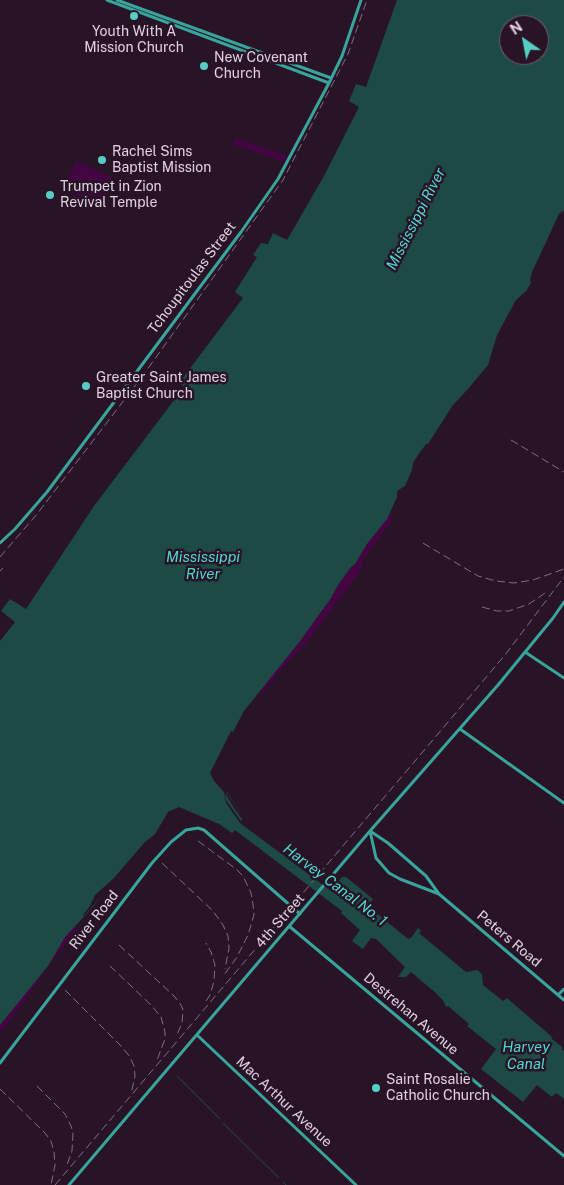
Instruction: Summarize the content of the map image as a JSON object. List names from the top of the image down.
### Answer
{
  "streets": {
    "main road": [
      "Tchoupitoulas Street",
      "River Road",
      "4th Street",
      "Peters Road",
      "Destrehan Avenue",
      "Mac Arthur Avenue"
    ]
  },
  "crossings": [
    ["River Road", "4th Street"],
    ["4th Street", "Peters Road"],
    ["4th Street", "Destrehan Avenue"],
    ["4th Street", "Mac Arthur Avenue"]
  ],
  "water": ["Mississippi River", "Harvey Canal No. 1", "Harvey Canal"],
  "places": [
    "Youth With A Mission Church",
    "New Covenant Church",
    "Rachel Sims Baptist Mission",
    "Trumpet in Zion Revival Temple",
    "Greater Saint James Baptist Church",
    "Saint Rosalie Catholic Church"
  ],
  "north": "top left"
}
